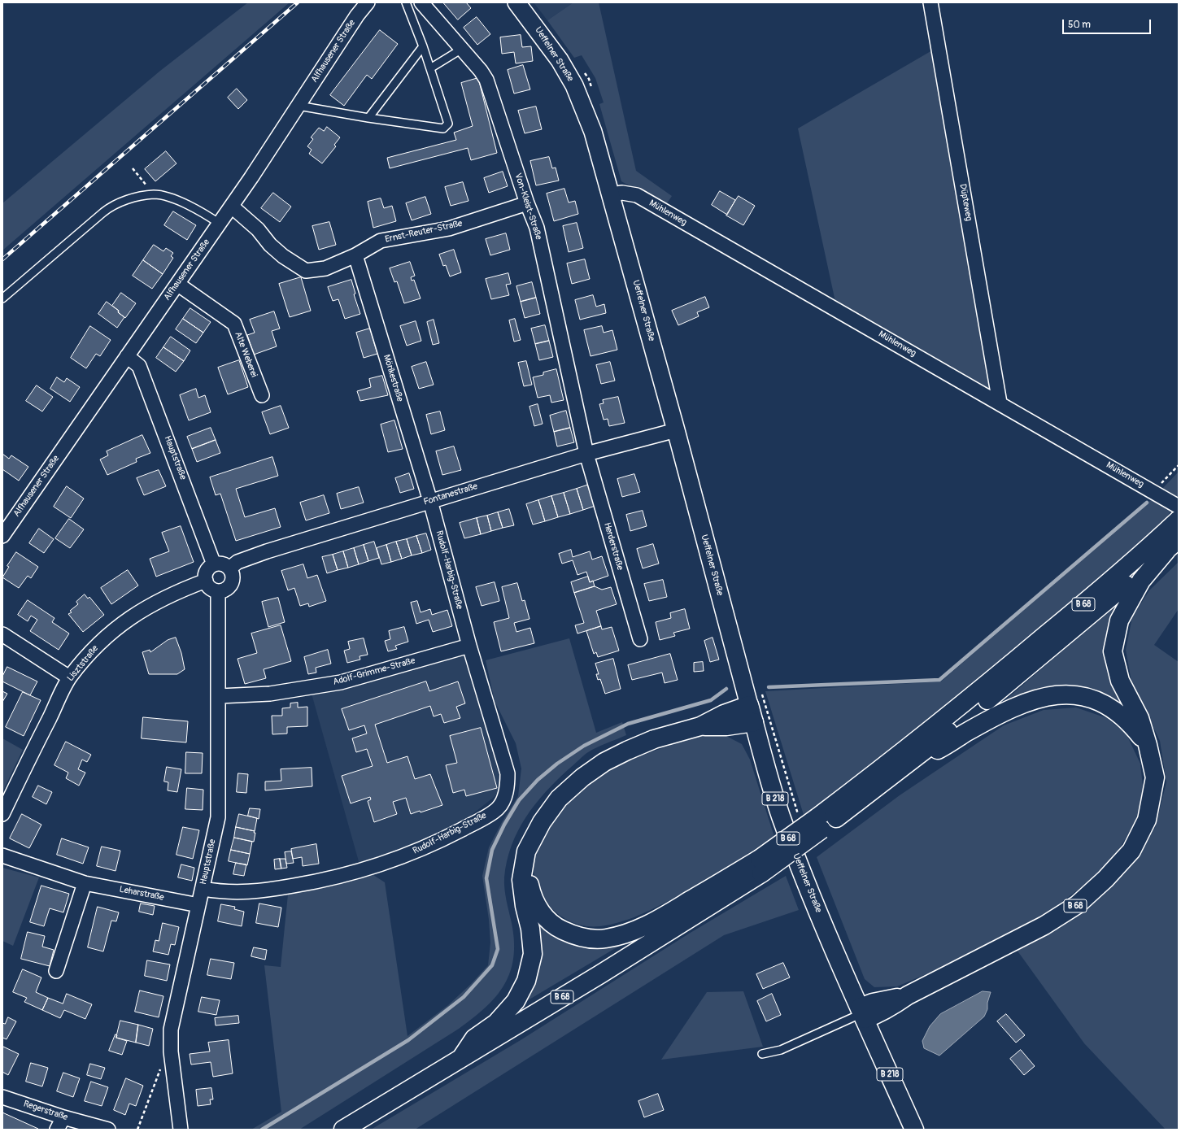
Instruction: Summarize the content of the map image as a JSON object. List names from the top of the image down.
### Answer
{
  "streets": {
    "main road": ["Ueffelner Straße", "B 68", "B 218"],
    "street": [
      "Alfhausener Straße",
      "Düpteweg",
      "Von-Kleist-Straße",
      "Mühlenweg",
      "Ernst-Reuter-Straße",
      "Alte Weberei",
      "Mörikestraße",
      "Hauptstraße",
      "Fontanestraße",
      "Herderstraße",
      "Rudolf-Harbig-Straße",
      "Lisztstraße",
      "Adolf-Grimme-Straße",
      "Leharstraße",
      "Regerstraße"
    ]
  },
  "crossings": [
    ["Alfhausener Straße", "Ernst-Reuter-Straße"],
    ["Alfhausener Straße", "Alte Weberei"],
    ["Alfhausener Straße", "Hauptstraße"],
    ["Ueffelner Straße", "Mühlenweg"],
    ["Ueffelner Straße", "Fontanestraße"],
    ["Ueffelner Straße", "B 68"],
    ["Düpteweg", "Mühlenweg"],
    ["Von-Kleist-Straße", "Ernst-Reuter-Straße"],
    ["Von-Kleist-Straße", "Fontanestraße"],
    ["Von-Kleist-Straße", "Herderstraße"],
    ["Ernst-Reuter-Straße", "Mörikestraße"],
    ["Mörikestraße", "Fontanestraße"],
    ["Mörikestraße", "Rudolf-Harbig-Straße"],
    ["Hauptstraße", "Fontanestraße"],
    ["Hauptstraße", "Rudolf-Harbig-Straße"],
    ["Hauptstraße", "Lisztstraße"],
    ["Hauptstraße", "Adolf-Grimme-Straße"],
    ["Hauptstraße", "Leharstraße"],
    ["Fontanestraße", "Herderstraße"],
    ["Fontanestraße", "Rudolf-Harbig-Straße"],
    ["Fontanestraße", "Lisztstraße"],
    ["Rudolf-Harbig-Straße", "Adolf-Grimme-Straße"]
  ],
  "scale_bar": "50 m"
}
